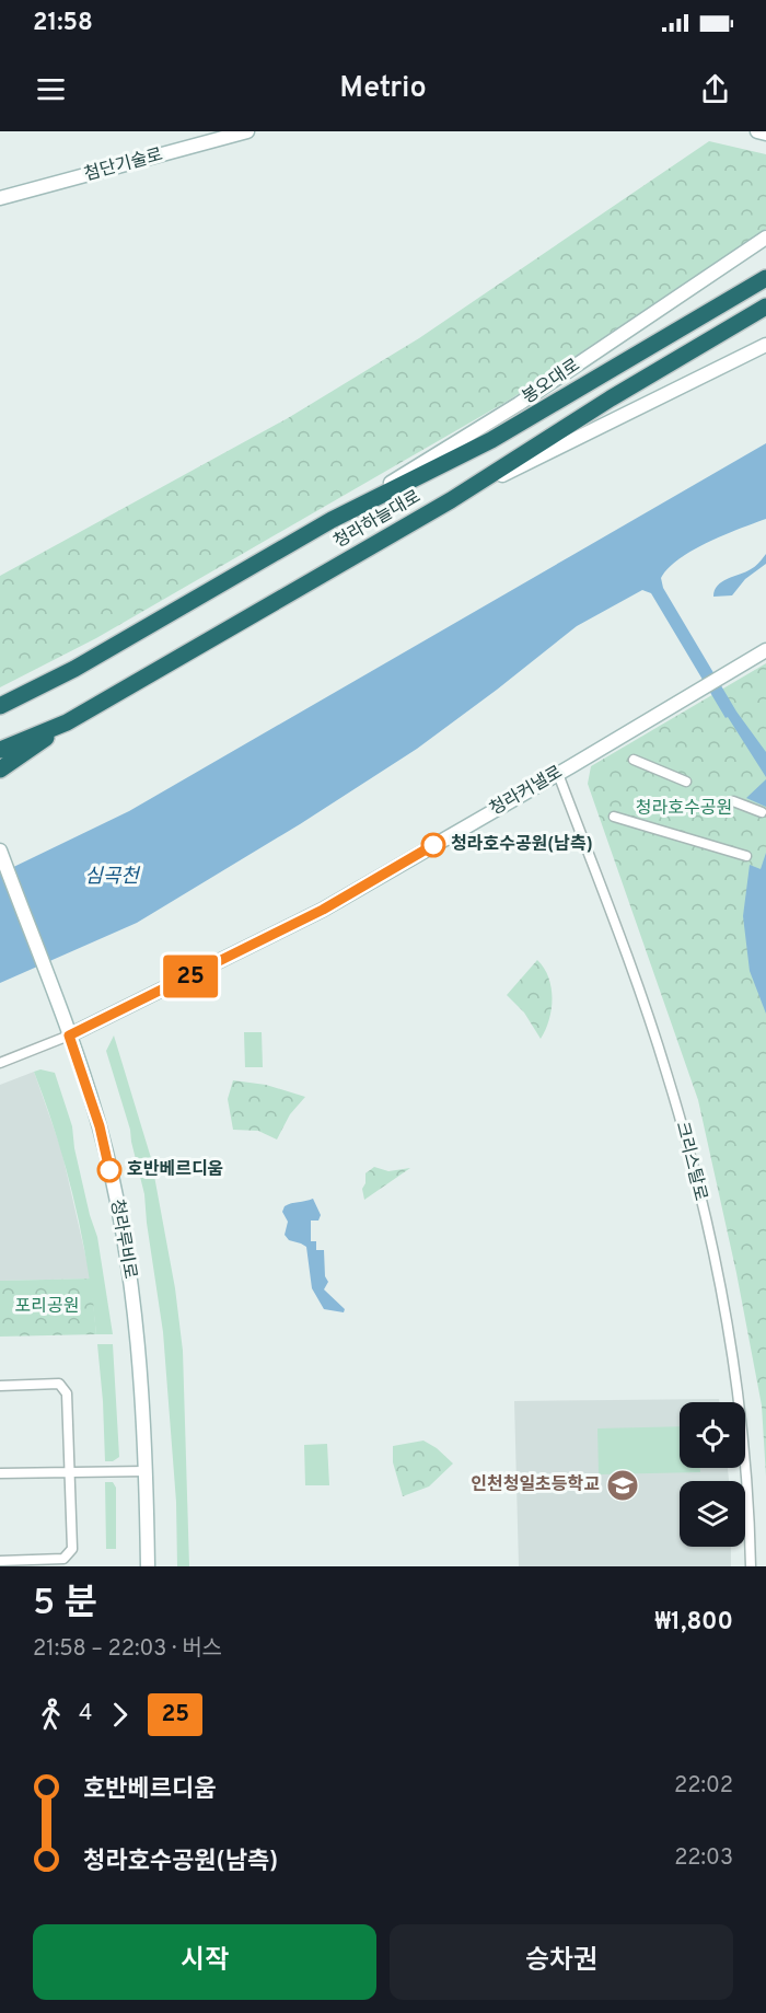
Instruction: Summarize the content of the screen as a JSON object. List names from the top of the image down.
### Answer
{
  "streets": {
    "highway": ["청라하늘대로"],
    "street": [
      "첨단기술로",
      "봉오대로",
      "청라커낼로",
      "크리스탈로",
      "청라루비로"
    ]
  },
  "crossings": [
    ["봉오대로", "청라하늘대로"],
    ["청라커낼로", "크리스탈로"],
    ["청라커낼로", "청라루비로"]
  ],
  "water": ["심곡천"],
  "parks": ["청라호수공원", "포리공원"],
  "places": {
    "other": ["청라호수공원(남측)", "호반베르디움"],
    "school or university": ["인천청일초등학교"]
  },
  "lines": ["bus line 25"],
  "page": {
    "status": "21:58",
    "header": "Metrio",
    "on_map": "25",
    "heading": ["5 분", "21:58 – 22:03 · 버스", "₩1,800"],
    "legs": ["4", "25"],
    "list": [
      {
        "name": "호반베르디움",
        "value": "22:02"
      },
      {
        "name": "청라호수공원(남측)",
        "value": "22:03"
      }
    ],
    "buttons": ["시작", "승차권"]
  }
}
